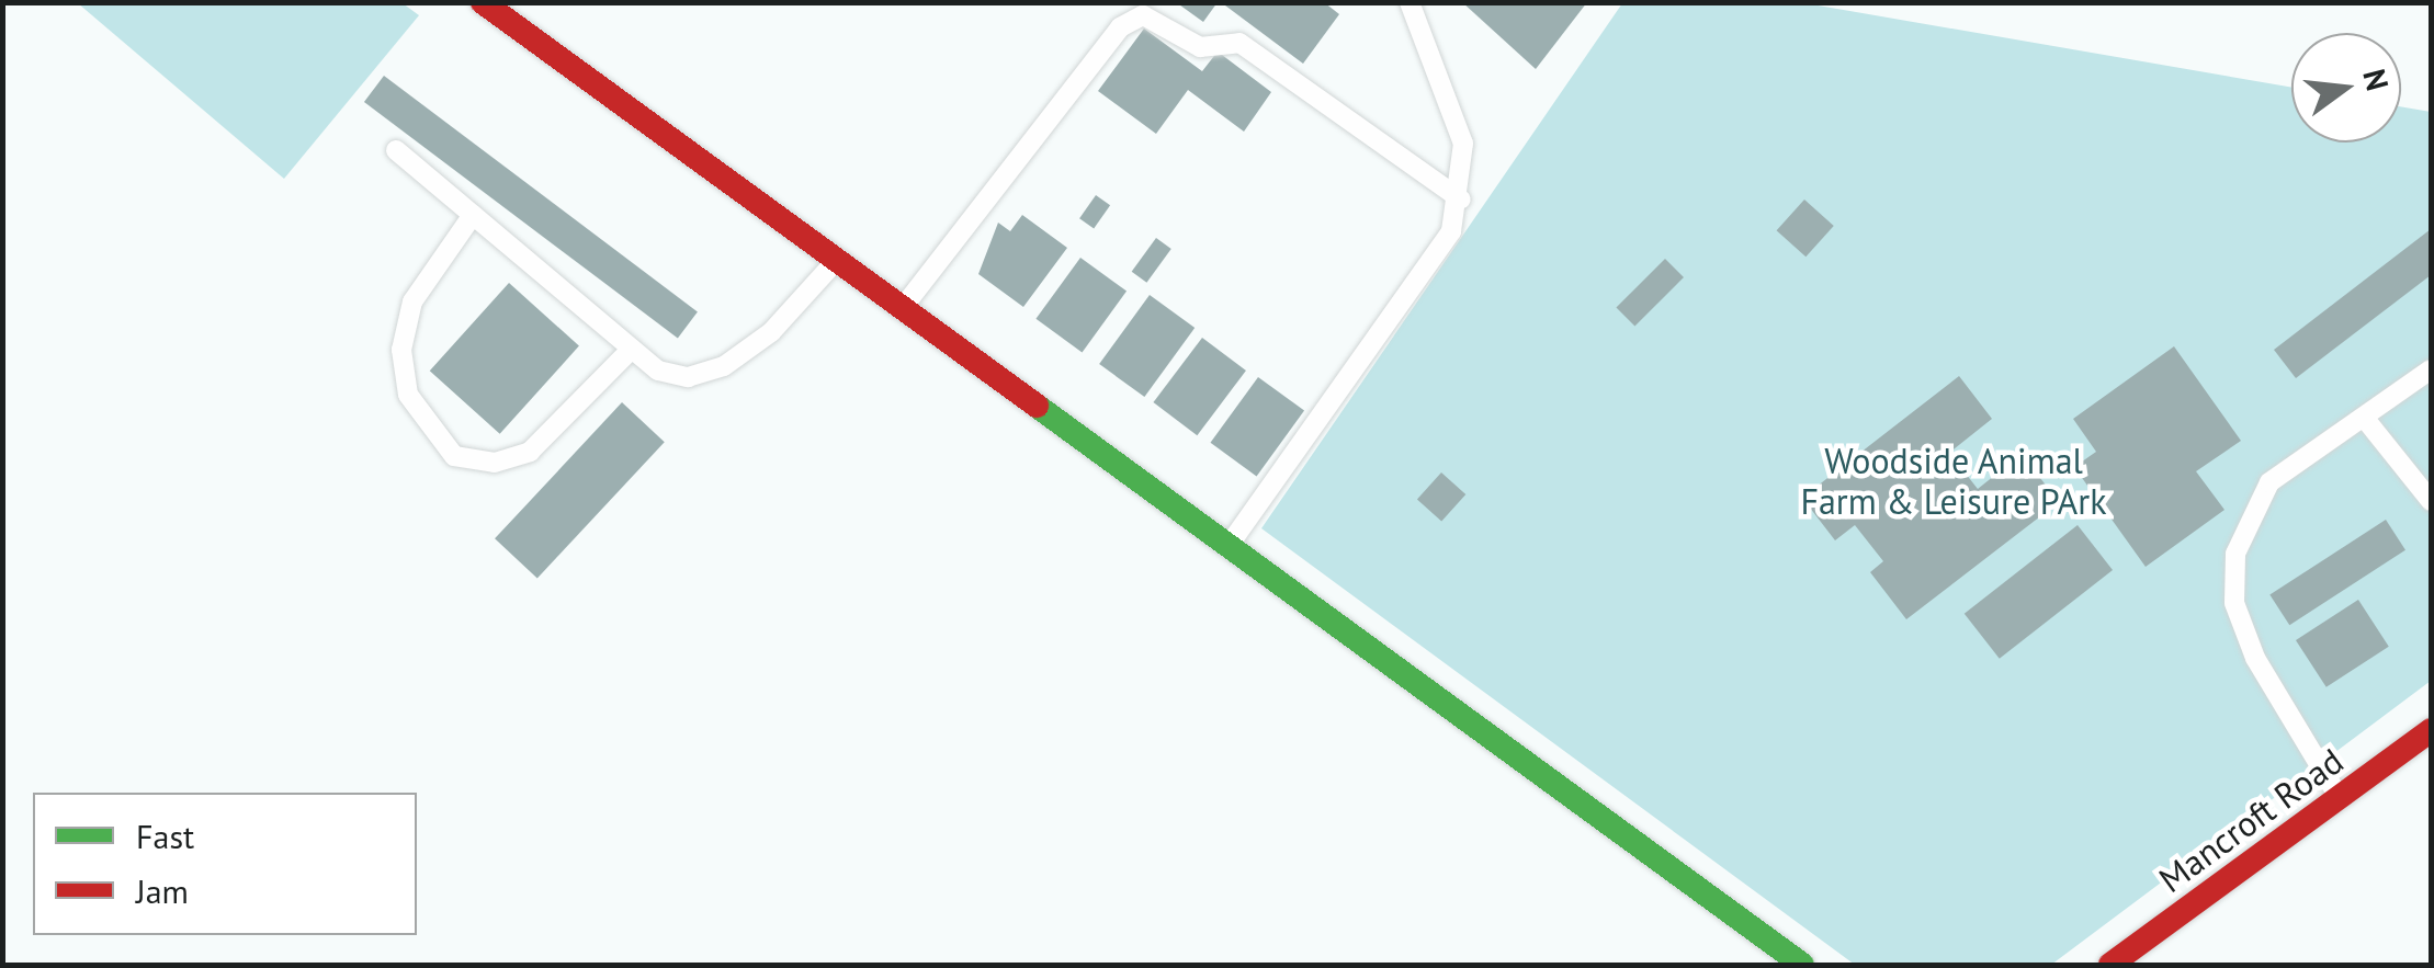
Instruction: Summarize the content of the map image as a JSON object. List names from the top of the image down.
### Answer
{
  "streets": {
    "main road": ["Mancroft Road"]
  },
  "parks": ["Woodside Animal Farm & Leisure PArk"],
  "legend": ["Fast", "Jam"],
  "north": "right"
}
